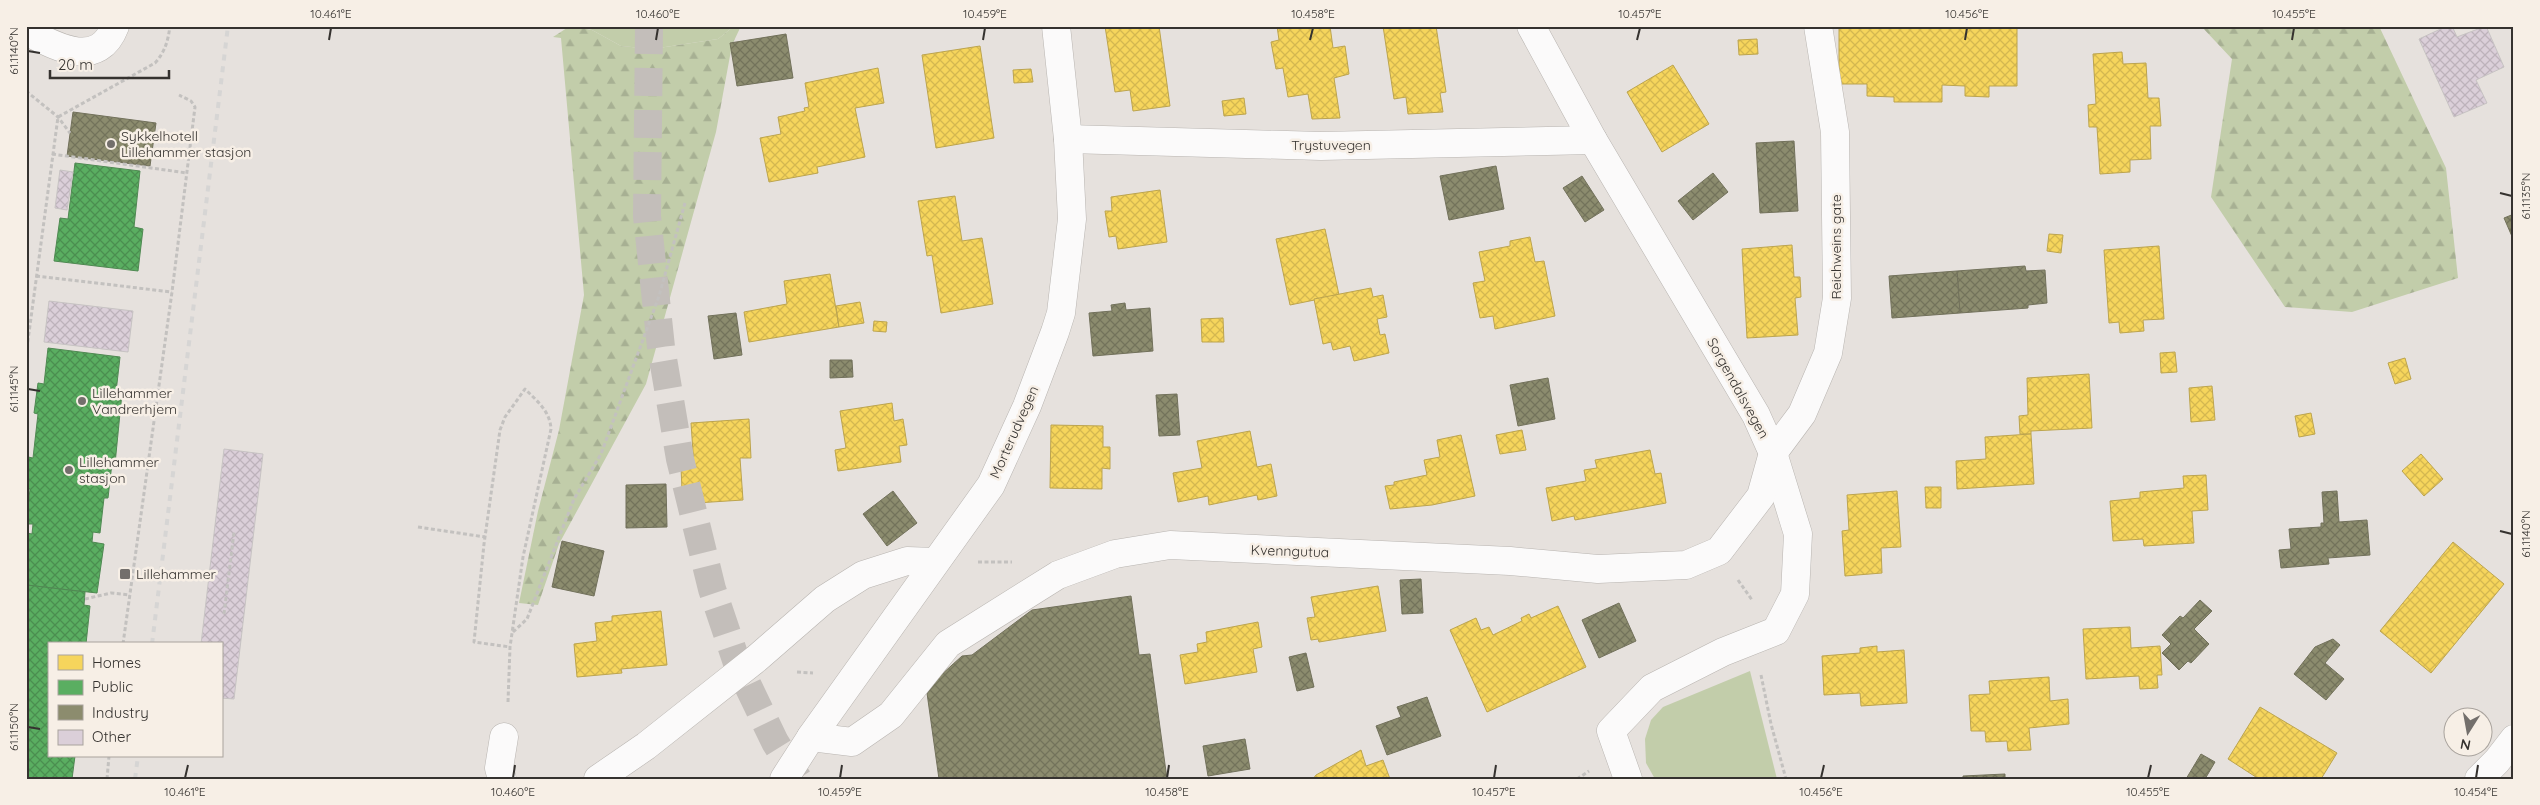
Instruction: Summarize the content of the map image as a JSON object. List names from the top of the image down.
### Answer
{
  "streets": {
    "street": [
      "Trystuvegen",
      "Reichweins gate",
      "Sorgendalsvegen",
      "Morterudvegen",
      "Kvenngutua"
    ]
  },
  "crossings": [
    ["Trystuvegen", "Sorgendalsvegen"],
    ["Trystuvegen", "Morterudvegen"],
    ["Reichweins gate", "Sorgendalsvegen"],
    ["Reichweins gate", "Kvenngutua"],
    ["Sorgendalsvegen", "Kvenngutua"],
    ["Morterudvegen", "Kvenngutua"]
  ],
  "places": {
    "other": ["Sykkelhotell Lillehammer stasjon", "Lillehammer Vandrerhjem", "Lillehammer stasjon"],
    "transit": ["Lillehammer"]
  },
  "legend": [
    "Homes",
    "Public",
    "Industry",
    "Other"
  ],
  "scale_bar": "20 m",
  "north": "bottom",
  "coordinates": [
    "10.461°E",
    "10.460°E",
    "10.459°E",
    "10.458°E",
    "10.457°E",
    "10.456°E",
    "10.455°E",
    "61.1140°N",
    "61.1135°N",
    "61.1145°N",
    "61.1150°N",
    "10.454°E"
  ]
}
